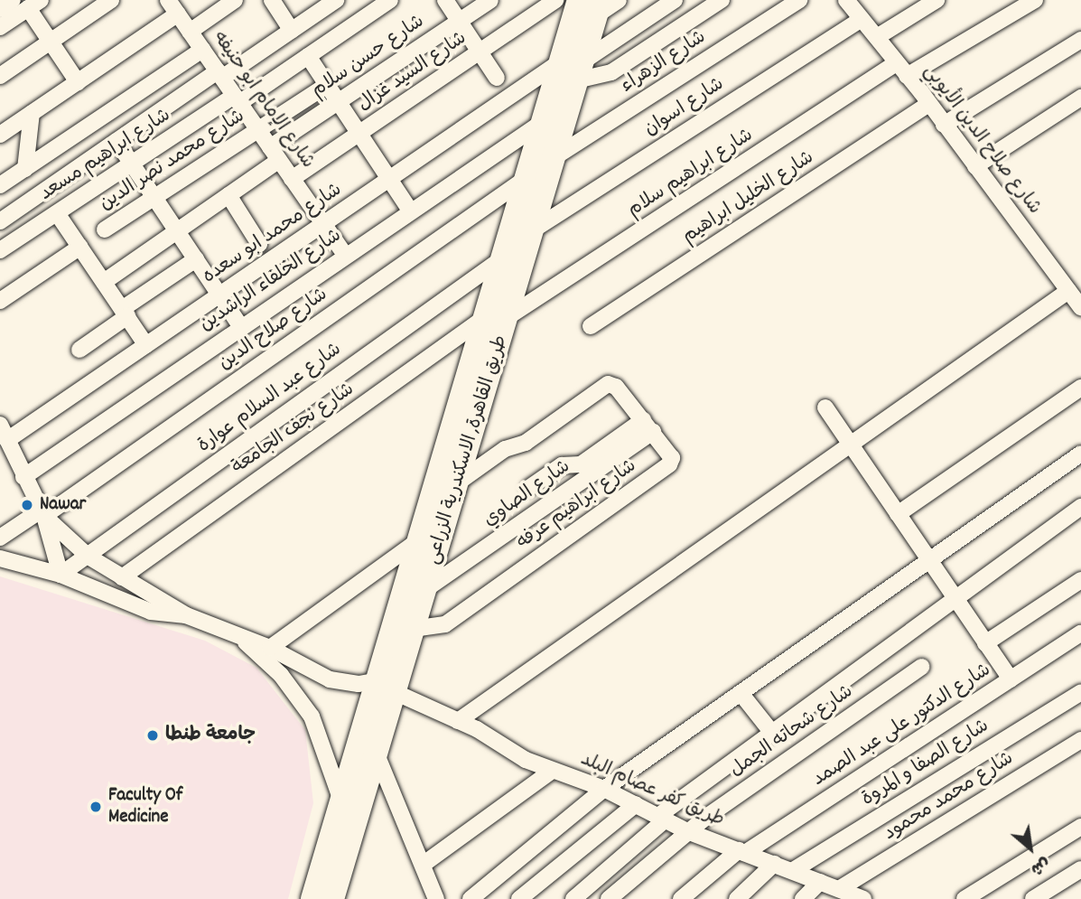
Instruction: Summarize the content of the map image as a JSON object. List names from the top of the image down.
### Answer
{
  "streets": {
    "highway": ["طريق القاهرة, الاسكندرية الزراعى"],
    "street": [
      "شارع حسن سلام",
      "شارع الزهراء",
      "شارع السيد غزال",
      "شارع الإمام ابو حنيفه",
      "شارع اسوان",
      "شارع صلاح الدين الأيوبي",
      "شارع ابراهيم مسعد",
      "شارع محمد نصر الدين",
      "شارع ابراهيم سلام",
      "شارع الخليل ابراهيم",
      "شارع محمد ابو سعده",
      "شارع الخلفاء الراشدين",
      "شارع صلاح الدين",
      "شارع عبد السلام عوارة",
      "شارع نجف الجامعة",
      "شارع الصاوي",
      "شارع ابراهيم عرفه",
      "شارع الدكتور على عبد الصمد",
      "شارع شحاته الجمل",
      "شارع الصفا و المروة",
      "طريق كفر عصام البلد",
      "شارع محمد محمود"
    ]
  },
  "crossings": [
    ["شارع حسن سلام", "شارع الإمام ابو حنيفه"],
    ["شارع الزهراء", "طريق القاهرة, الاسكندرية الزراعى"],
    ["شارع السيد غزال", "شارع الإمام ابو حنيفه"],
    ["شارع الإمام ابو حنيفه", "شارع ابراهيم مسعد"],
    ["شارع الإمام ابو حنيفه", "شارع محمد نصر الدين"],
    ["شارع الإمام ابو حنيفه", "شارع محمد ابو سعده"],
    ["شارع الإمام ابو حنيفه", "شارع الخلفاء الراشدين"],
    ["شارع اسوان", "شارع صلاح الدين الأيوبي"],
    ["شارع اسوان", "طريق القاهرة, الاسكندرية الزراعى"],
    ["شارع صلاح الدين الأيوبي", "شارع ابراهيم سلام"],
    ["شارع صلاح الدين الأيوبي", "شارع الخليل ابراهيم"],
    ["شارع ابراهيم سلام", "شارع نجف الجامعة"],
    ["شارع ابراهيم سلام", "طريق القاهرة, الاسكندرية الزراعى"],
    ["شارع محمد ابو سعده", "طريق القاهرة, الاسكندرية الزراعى"],
    ["شارع الخلفاء الراشدين", "طريق القاهرة, الاسكندرية الزراعى"],
    ["شارع صلاح الدين", "طريق القاهرة, الاسكندرية الزراعى"],
    ["شارع عبد السلام عوارة", "طريق القاهرة, الاسكندرية الزراعى"],
    ["شارع نجف الجامعة", "طريق القاهرة, الاسكندرية الزراعى"],
    ["طريق القاهرة, الاسكندرية الزراعى", "شارع الصاوي"],
    ["طريق القاهرة, الاسكندرية الزراعى", "شارع ابراهيم عرفه"],
    ["طريق القاهرة, الاسكندرية الزراعى", "طريق كفر عصام البلد"],
    ["شارع الصاوي", "شارع ابراهيم عرفه"],
    ["شارع الدكتور على عبد الصمد", "طريق كفر عصام البلد"],
    ["شارع شحاته الجمل", "طريق كفر عصام البلد"],
    ["شارع الصفا و المروة", "طريق كفر عصام البلد"],
    ["طريق كفر عصام البلد", "شارع محمد محمود"]
  ],
  "places": ["Nawar", "جامعة طنطا", "Faculty Of Medicine"],
  "north": "bottom right"
}
